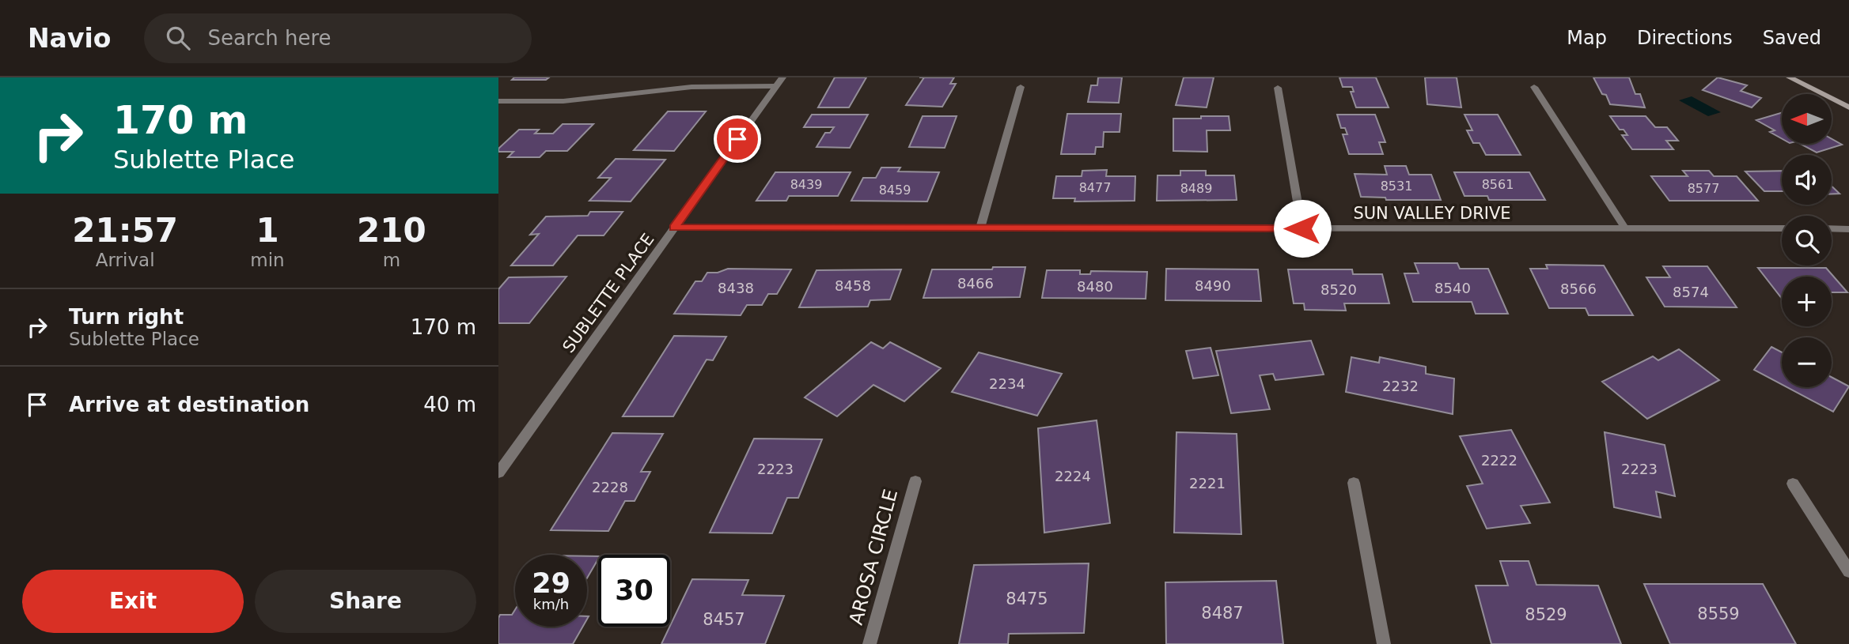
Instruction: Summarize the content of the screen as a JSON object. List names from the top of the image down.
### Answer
{
  "streets": {
    "street": ["SUN VALLEY DRIVE", "SUBLETTE PLACE", "AROSA CIRCLE"]
  },
  "crossings": [
    ["SUN VALLEY DRIVE", "SUBLETTE PLACE"]
  ],
  "house_numbers": [
    "8439",
    "8561",
    "8531",
    "8477",
    "8489",
    "8577",
    "8459",
    "8466",
    "8458",
    "8490",
    "8480",
    "8438",
    "8540",
    "8566",
    "8520",
    "8574",
    "2234",
    "2232",
    "2222",
    "2223",
    "2223",
    "2224",
    "2221",
    "2228",
    "8475",
    "8487",
    "8559",
    "8529",
    "8457"
  ],
  "north": "left",
  "page": {
    "header": "Navio",
    "search": "Search here",
    "nav": ["Map", "Directions", "Saved"],
    "turn": ["170 m", "Sublette Place"],
    "map_buttons": ["+", "−"],
    "eta": [
      "21:57",
      "Arrival",
      "1",
      "min",
      "210",
      "m"
    ],
    "list": [
      {
        "name": "Turn right",
        "note": "Sublette Place",
        "value": "170 m"
      },
      {
        "name": "Arrive at destination",
        "value": "40 m"
      }
    ],
    "speed": "29 km/h",
    "limit": "30",
    "buttons": ["Exit", "Share"]
  }
}
